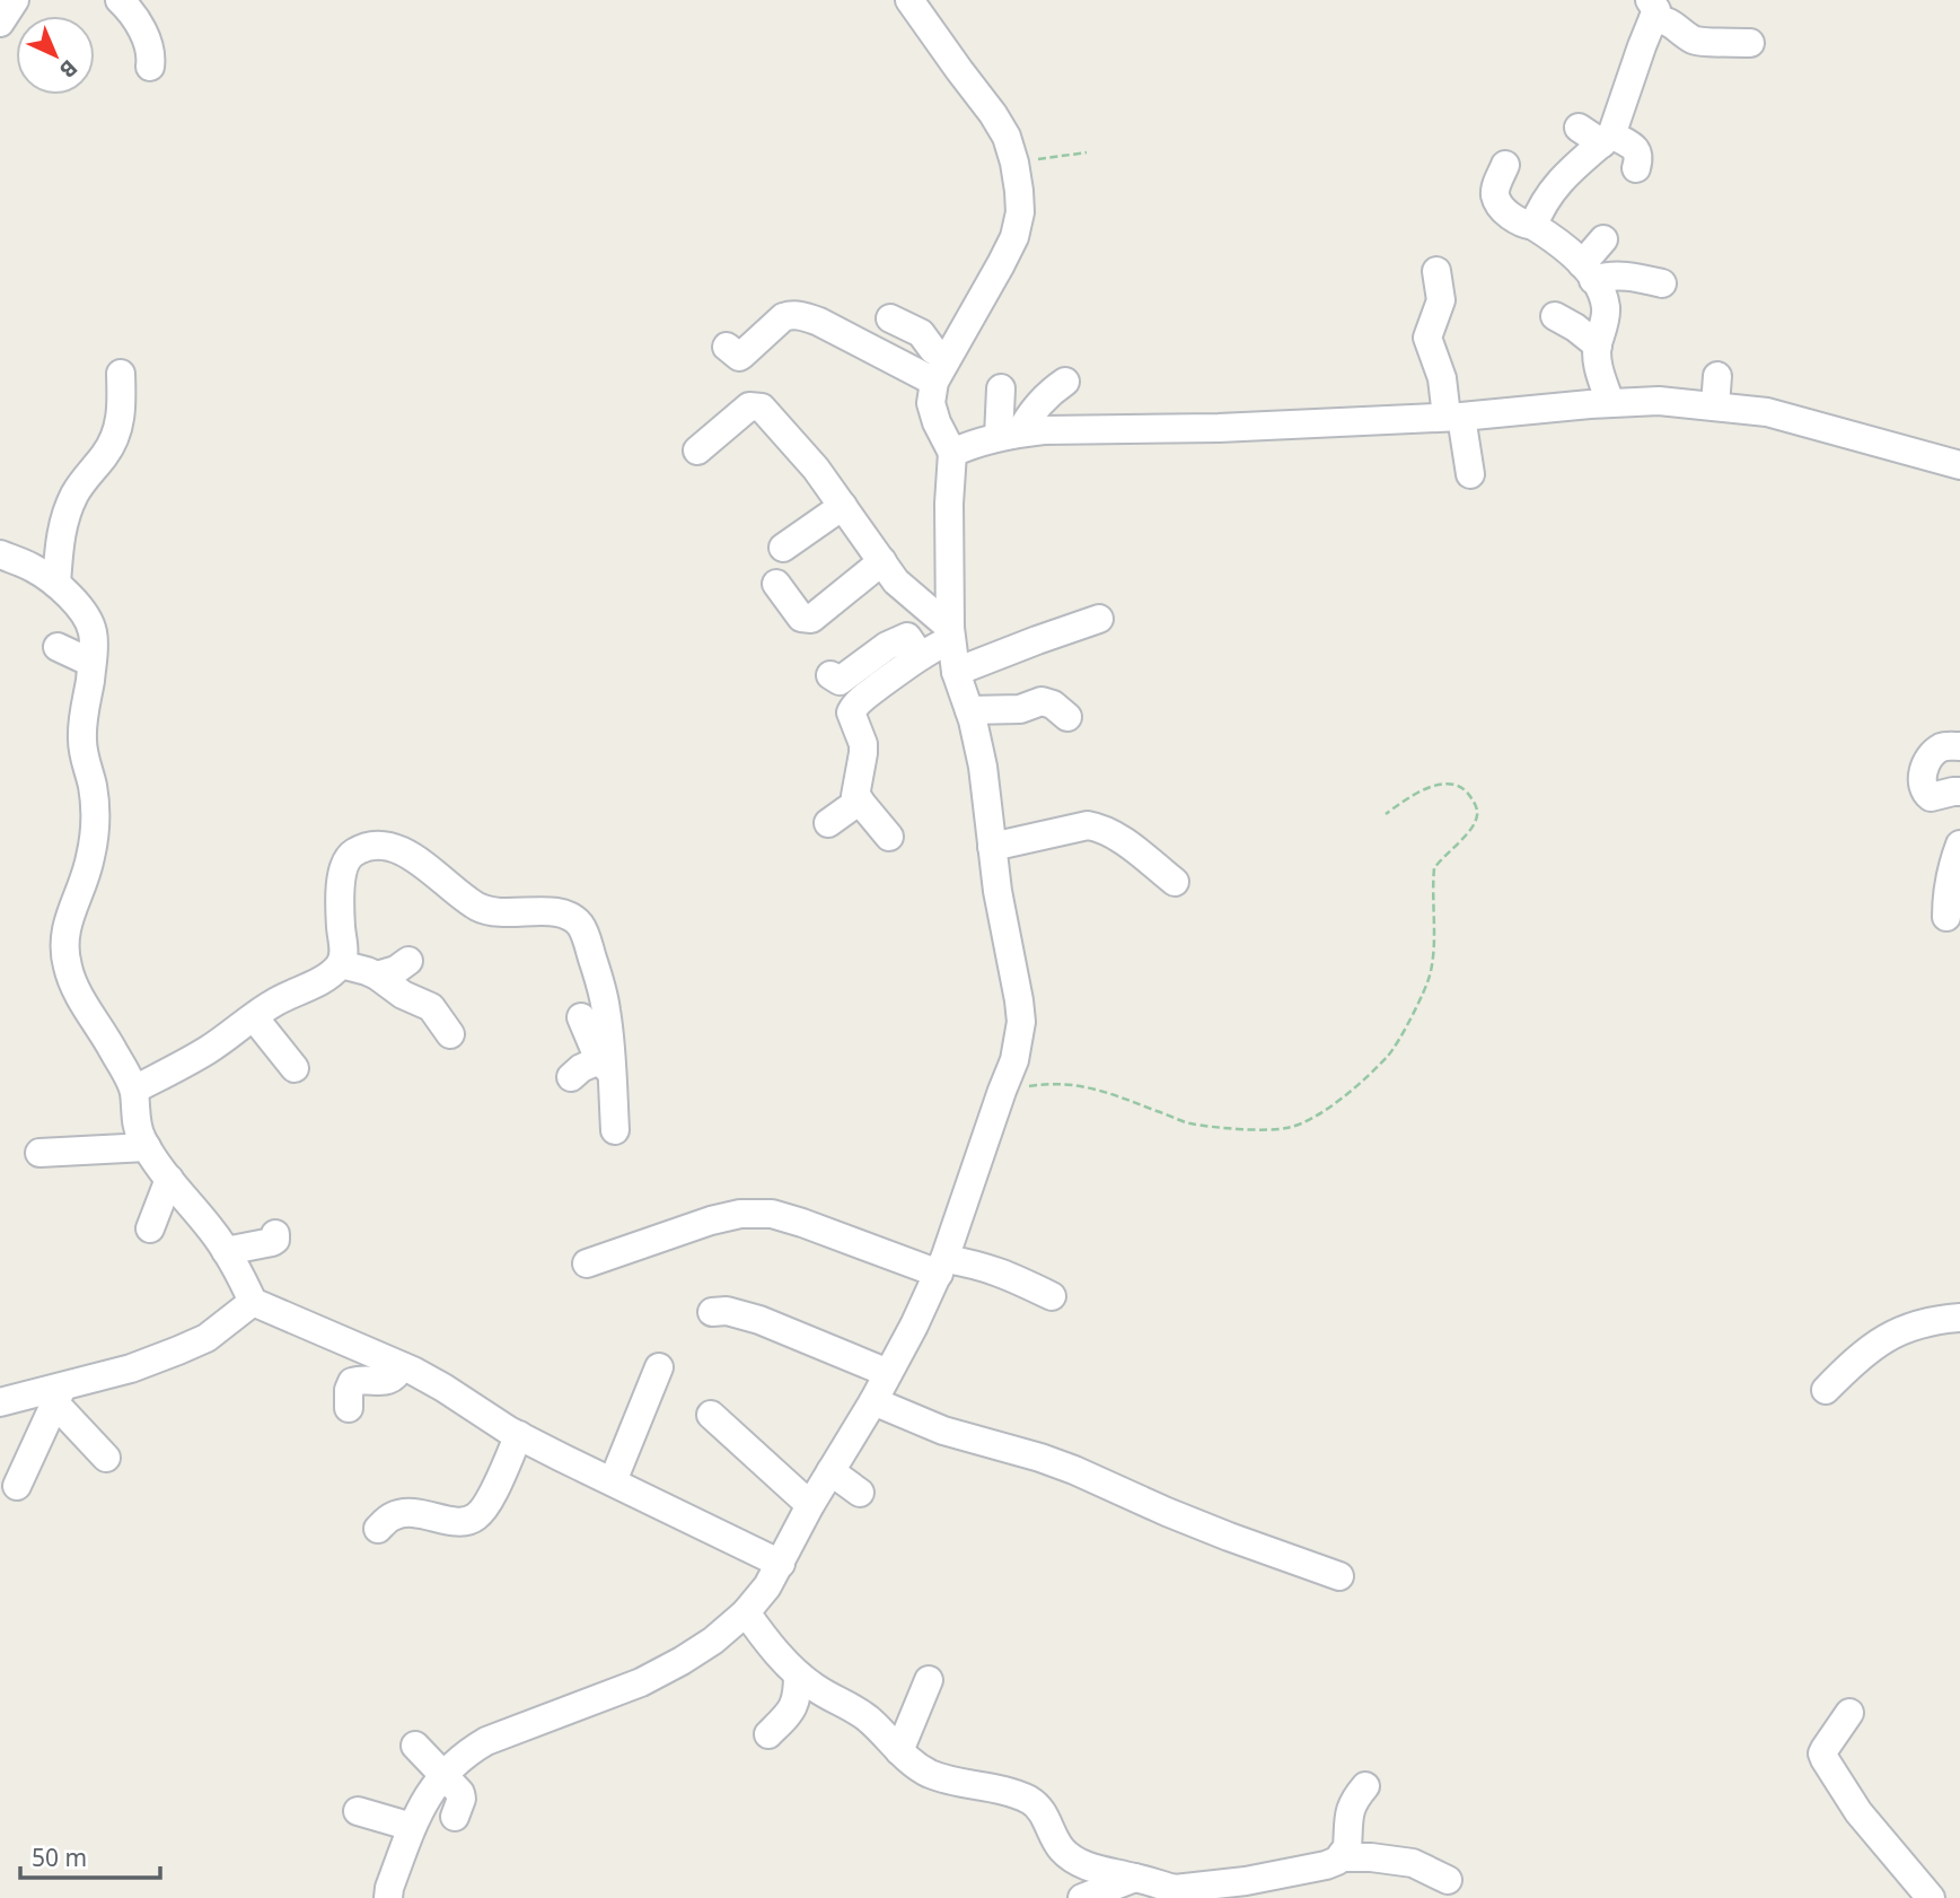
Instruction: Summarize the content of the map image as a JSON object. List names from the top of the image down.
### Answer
{
  "scale_bar": "50 m",
  "north": "bottom right"
}
